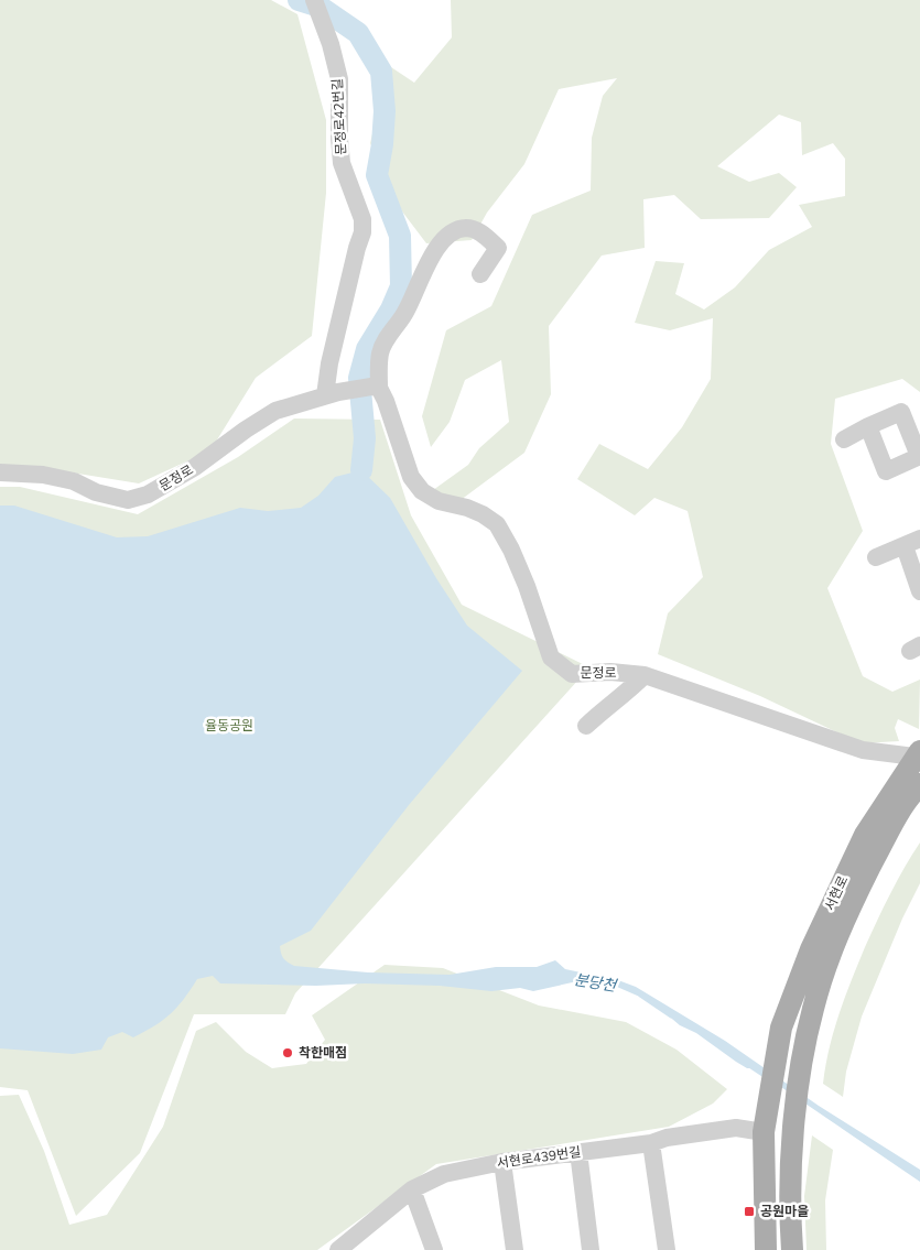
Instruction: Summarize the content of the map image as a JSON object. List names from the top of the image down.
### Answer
{
  "streets": {
    "main road": ["서현로"],
    "street": ["문정로42번길", "문정로", "서현로439번길"]
  },
  "crossings": [
    ["문정로42번길", "문정로"],
    ["문정로", "서현로"],
    ["서현로", "서현로439번길"]
  ],
  "water": ["분당천"],
  "parks": ["율동공원"],
  "places": {
    "other": ["착한매점"],
    "transit": ["공원마을"]
  }
}
